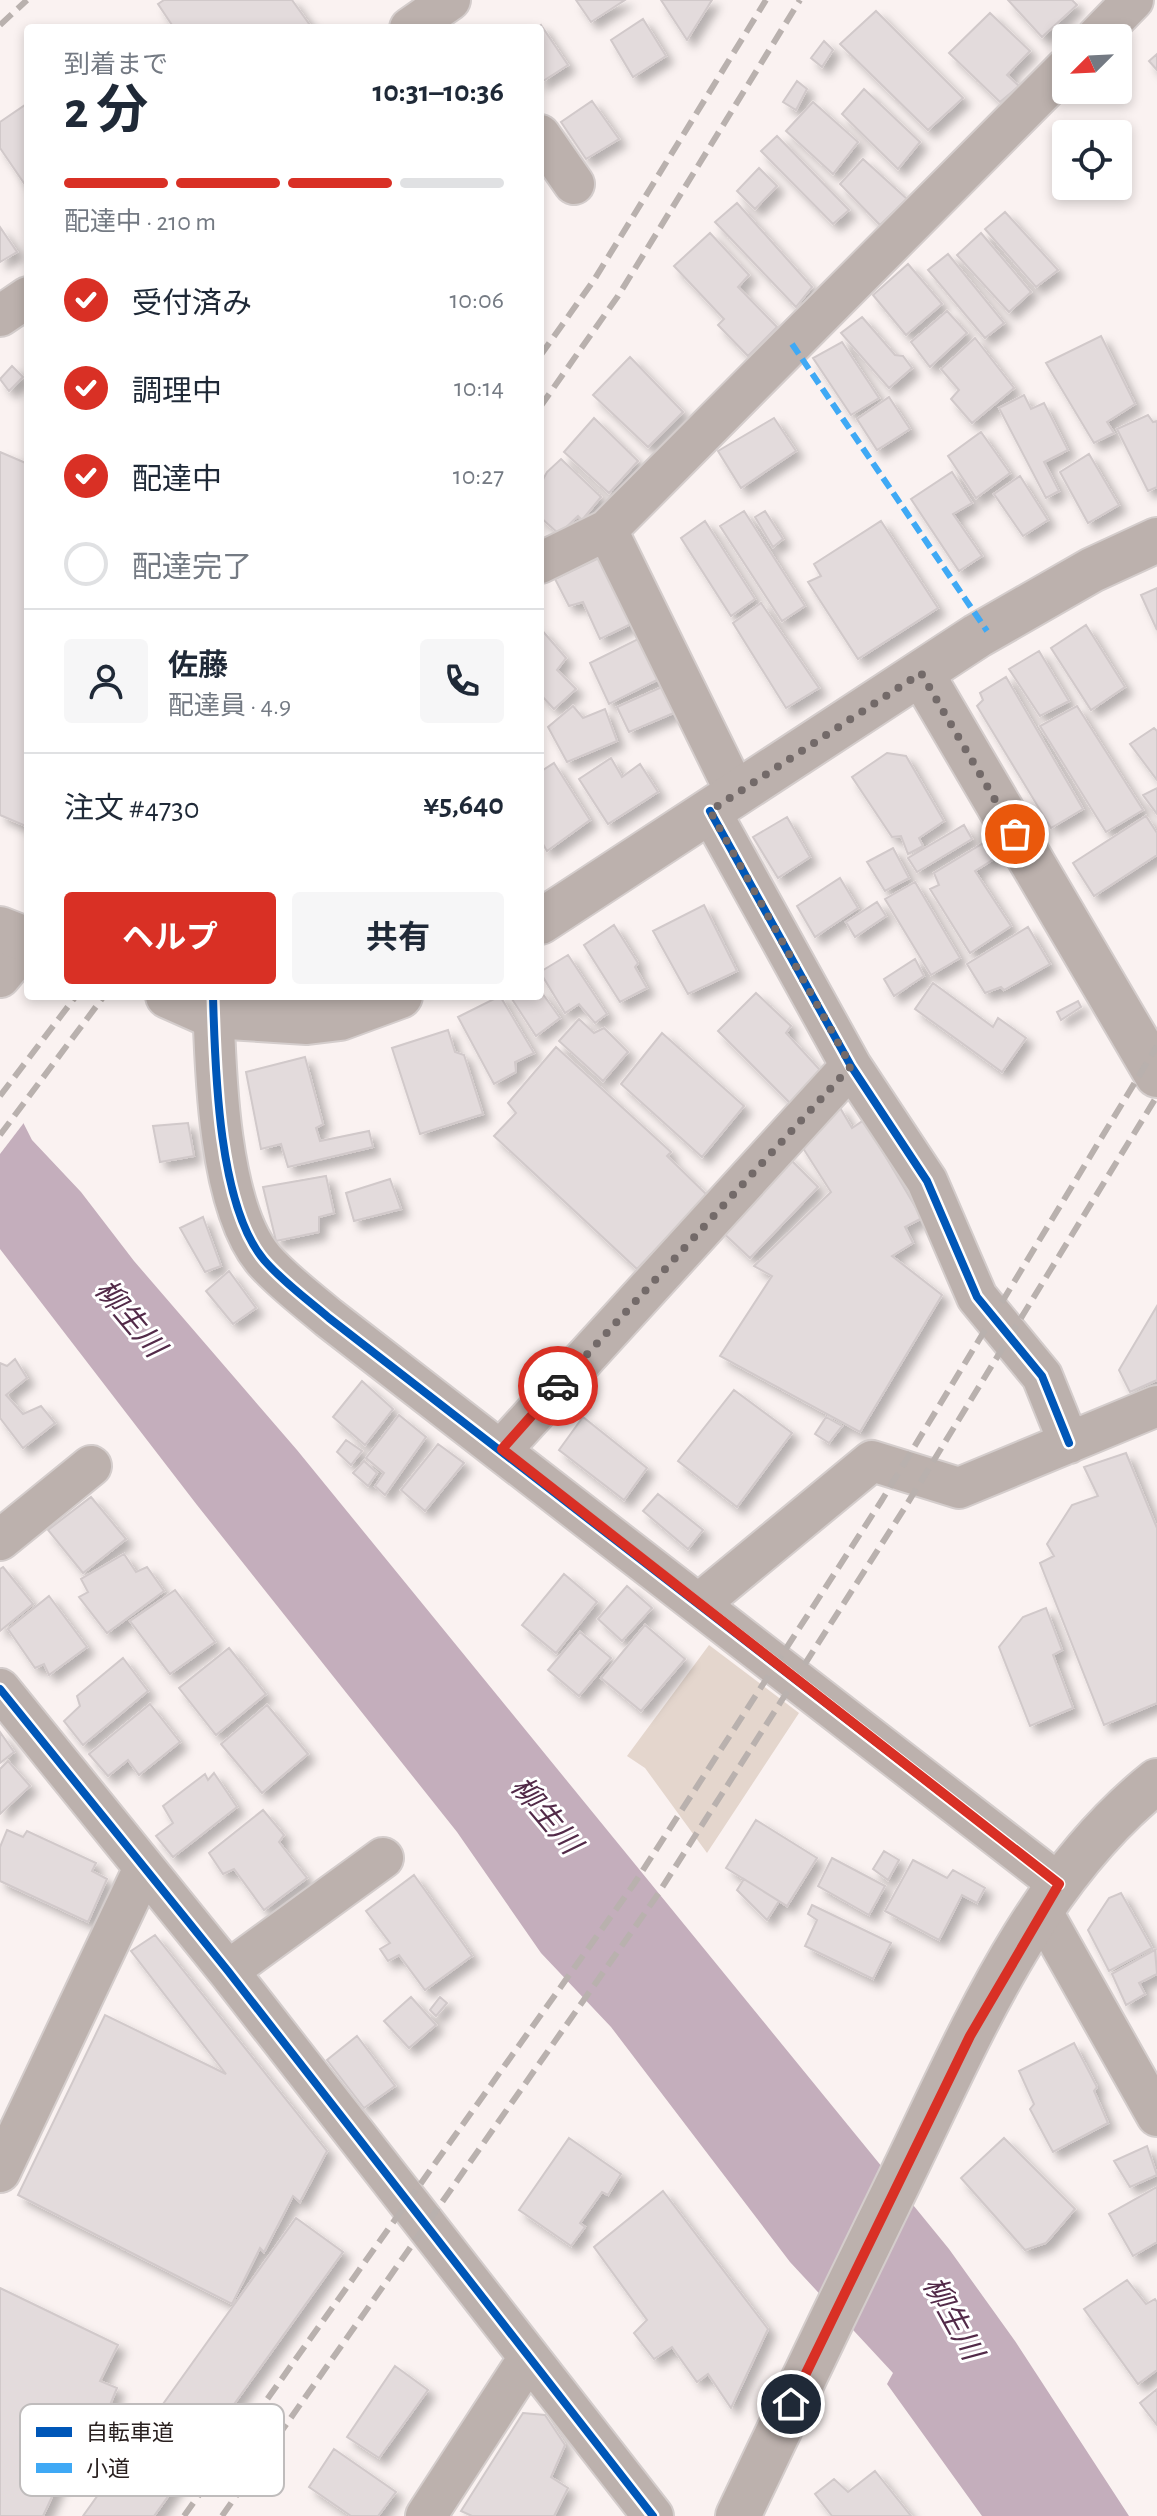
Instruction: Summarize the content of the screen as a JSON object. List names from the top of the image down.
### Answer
{
  "water": ["柳生川"],
  "legend": ["自転車道", "小道"],
  "north": "bottom left",
  "page": {
    "heading": ["2 分", "到着まで", "10:31–10:36"],
    "panel": [
      "佐藤",
      "配達員 · 4.9",
      "注文 #4730",
      "¥5,640"
    ],
    "bar": "配達中 · 210 m",
    "list": [
      ["受付済み", "10:06"],
      ["調理中", "10:14"],
      ["配達中", "10:27"],
      "配達完了"
    ],
    "buttons": ["ヘルプ", "共有"]
  }
}
